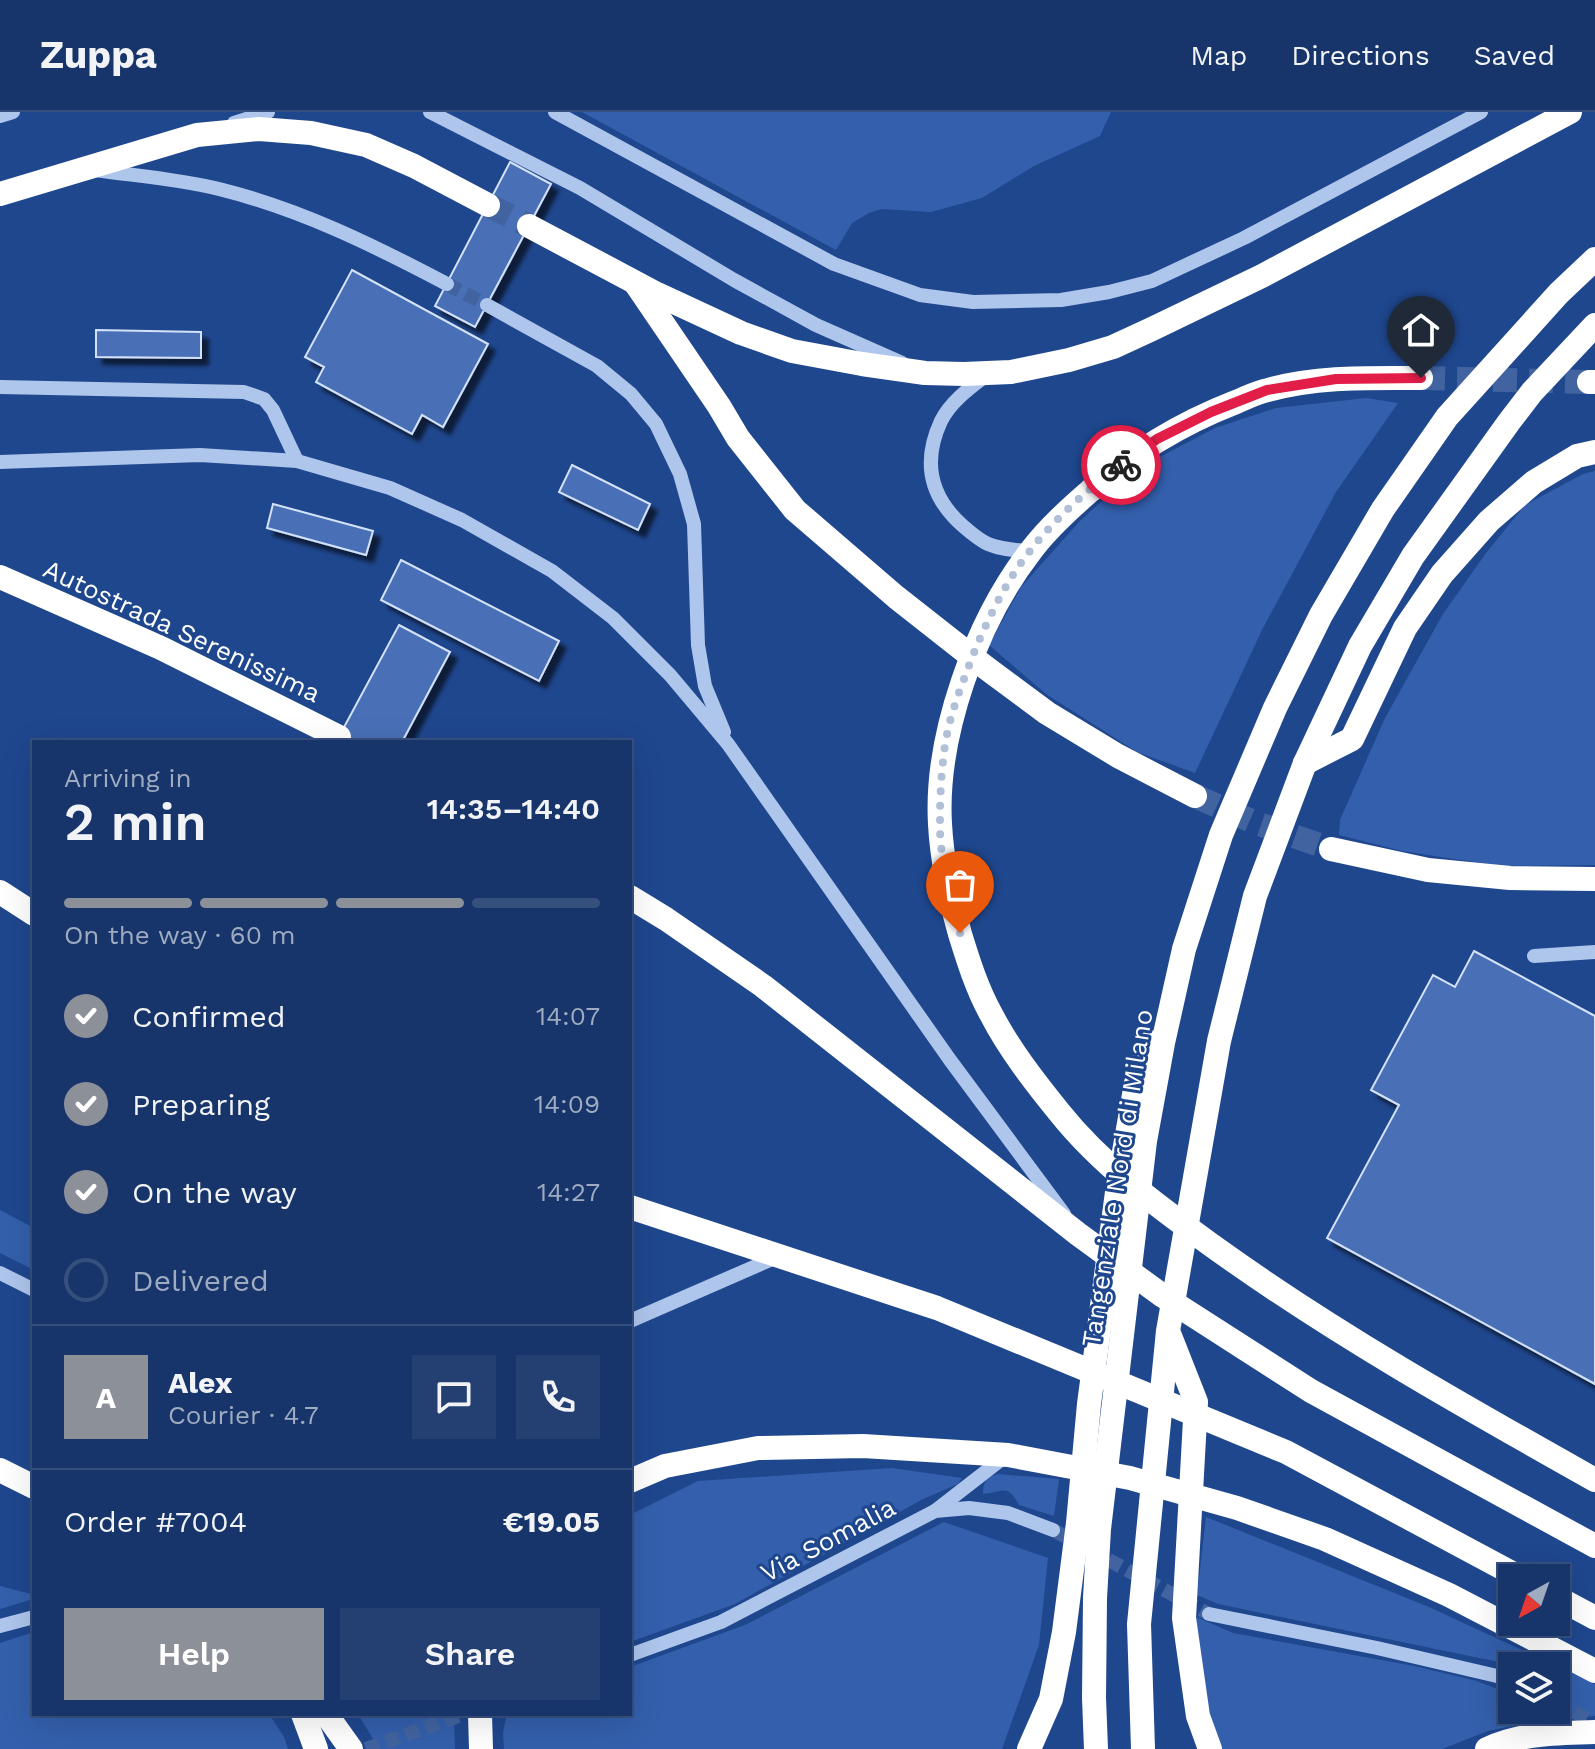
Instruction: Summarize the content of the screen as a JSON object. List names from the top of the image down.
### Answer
{
  "streets": {
    "highway": ["Autostrada Serenissima", "Tangenziale Nord di Milano"],
    "lane": ["Via Somalia"]
  },
  "north": "bottom left",
  "page": {
    "header": "Zuppa",
    "nav": ["Map", "Directions", "Saved"],
    "heading": ["2 min", "Arriving in", "14:35–14:40"],
    "panel": [
      "Alex",
      "Courier · 4.7",
      "Order #7004",
      "€19.05"
    ],
    "bar": "On the way · 60 m",
    "list": [
      ["Confirmed", "14:07"],
      ["Preparing", "14:09"],
      ["On the way", "14:27"],
      "Delivered"
    ],
    "round": "A",
    "buttons": ["Help", "Share"]
  }
}
